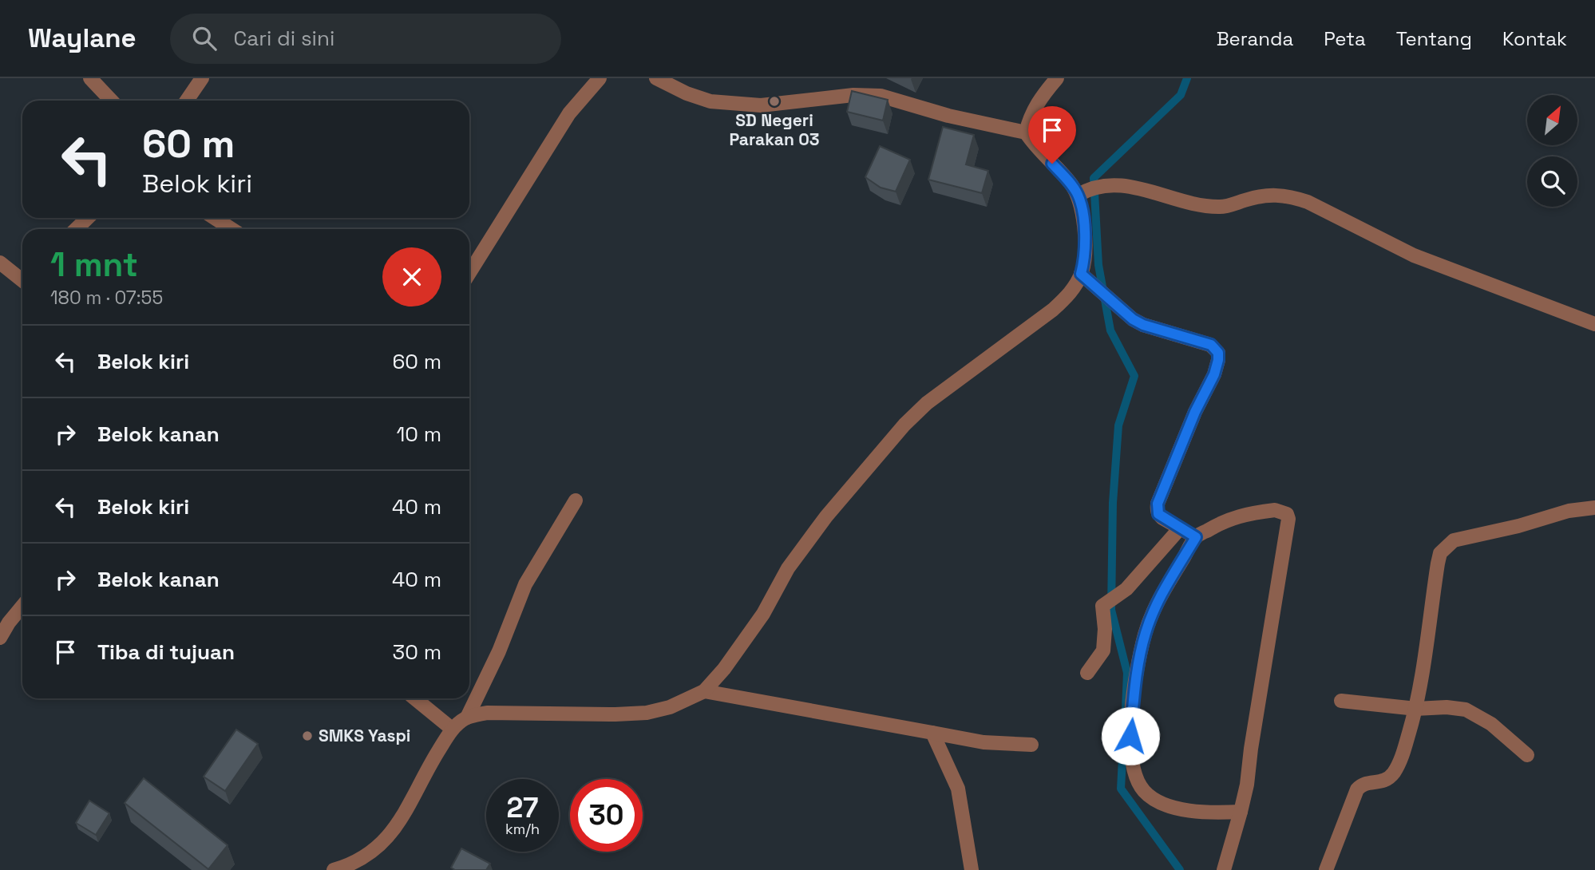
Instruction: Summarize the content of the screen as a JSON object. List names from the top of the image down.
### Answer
{
  "places": ["SD Negeri Parakan 03", "SMKS Yaspi"],
  "north": "top right",
  "page": {
    "header": "Waylane",
    "search": "Cari di sini",
    "nav": [
      "Beranda",
      "Peta",
      "Tentang",
      "Kontak"
    ],
    "turn": ["60 m", "Belok kiri"],
    "heading": ["1 mnt", "180 m · 07:55"],
    "list": [
      {
        "name": "Belok kiri",
        "value": "60 m"
      },
      {
        "name": "Belok kanan",
        "value": "10 m"
      },
      {
        "name": "Belok kiri",
        "value": "40 m"
      },
      {
        "name": "Belok kanan",
        "value": "40 m"
      },
      {
        "name": "Tiba di tujuan",
        "value": "30 m"
      }
    ],
    "speed": "27 km/h",
    "limit": "30"
  }
}
